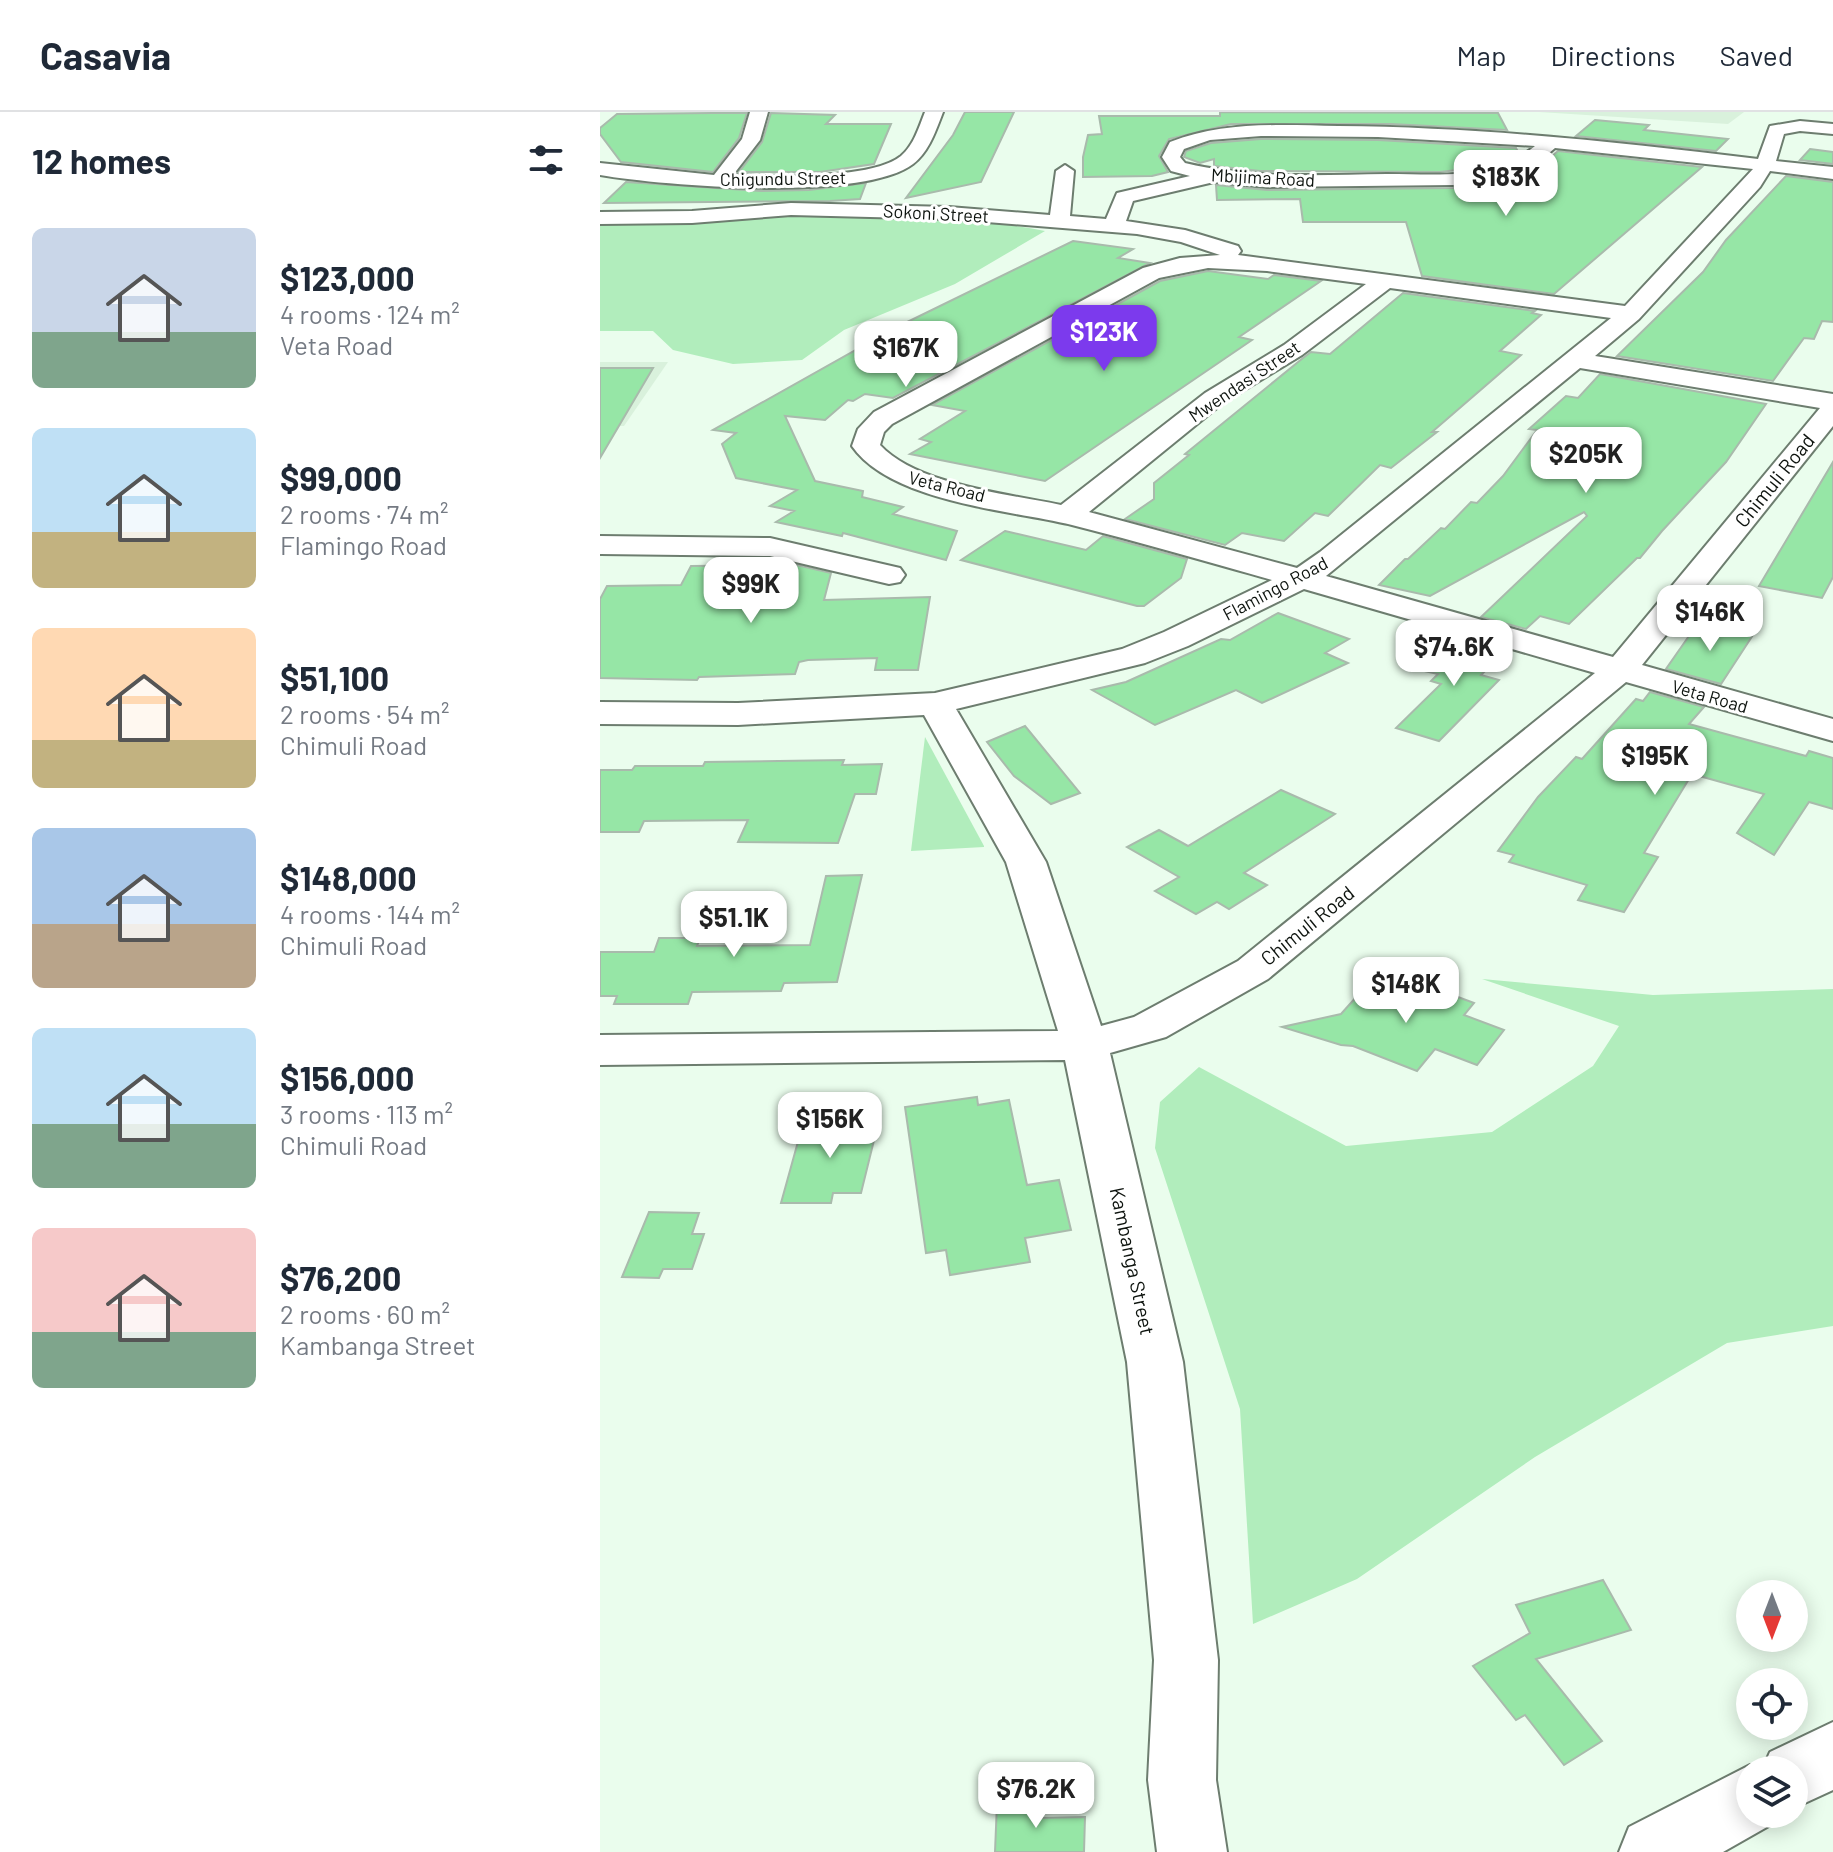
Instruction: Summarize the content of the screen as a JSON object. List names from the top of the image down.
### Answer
{
  "streets": {
    "street": [
      "Mbijima Road",
      "Chigundu Street",
      "Sokoni Street",
      "Mwendasi Street",
      "Chimuli Road",
      "Veta Road",
      "Flamingo Road",
      "Kambanga Street"
    ]
  },
  "crossings": [
    ["Mbijima Road", "Flamingo Road"],
    ["Sokoni Street", "Veta Road"],
    ["Mwendasi Street", "Veta Road"],
    ["Chimuli Road", "Veta Road"],
    ["Chimuli Road", "Kambanga Street"],
    ["Veta Road", "Flamingo Road"],
    ["Flamingo Road", "Kambanga Street"]
  ],
  "north": "bottom",
  "page": {
    "header": "Casavia",
    "nav": ["Map", "Directions", "Saved"],
    "heading": "12 homes",
    "price": [
      "$183K",
      "$123K",
      "$167K",
      "$205K",
      "$99K",
      "$146K",
      "$74.6K",
      "$195K",
      "$51.1K",
      "$148K",
      "$156K",
      "$76.2K"
    ],
    "list": [
      {
        "name": "$123,000",
        "note": "4 rooms · 124 m² · Veta Road"
      },
      {
        "name": "$99,000",
        "note": "2 rooms · 74 m² · Flamingo Road"
      },
      {
        "name": "$51,100",
        "note": "2 rooms · 54 m² · Chimuli Road"
      },
      {
        "name": "$148,000",
        "note": "4 rooms · 144 m² · Chimuli Road"
      },
      {
        "name": "$156,000",
        "note": "3 rooms · 113 m² · Chimuli Road"
      },
      {
        "name": "$76,200",
        "note": "2 rooms · 60 m² · Kambanga Street"
      }
    ]
  }
}
